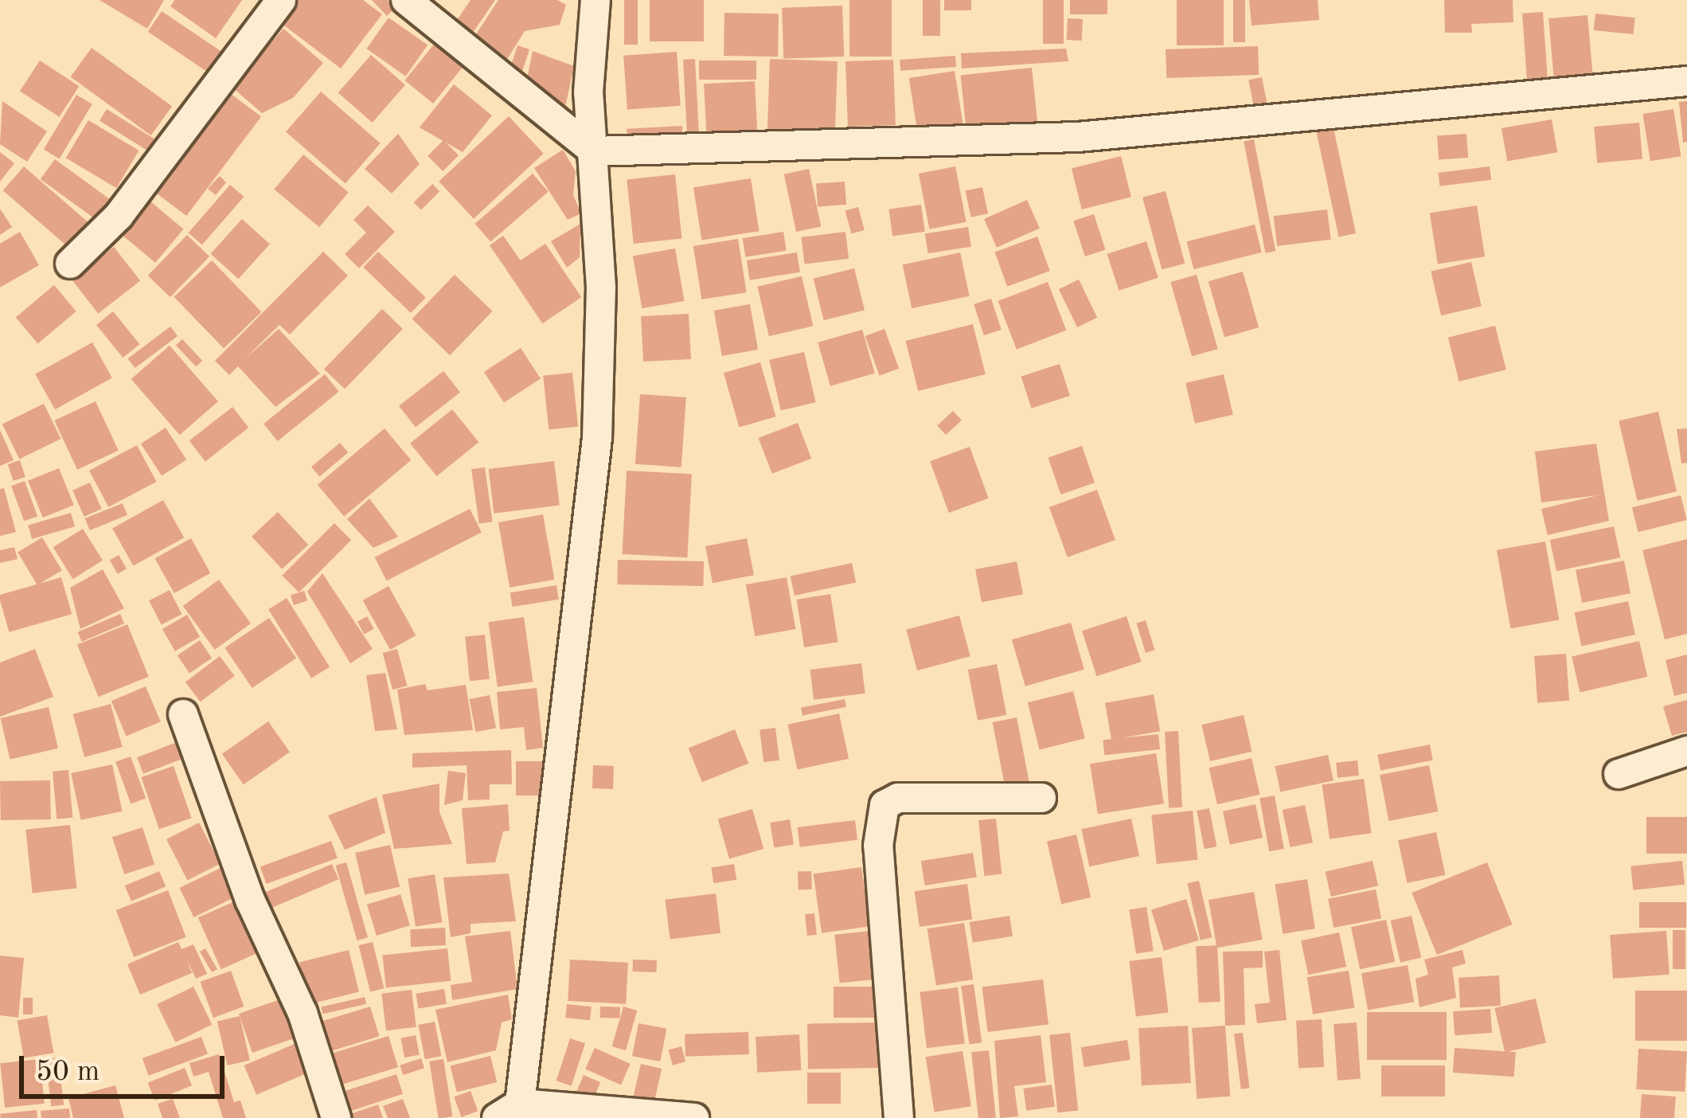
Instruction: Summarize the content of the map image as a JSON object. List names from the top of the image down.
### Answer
{
  "scale_bar": "50 m"
}
